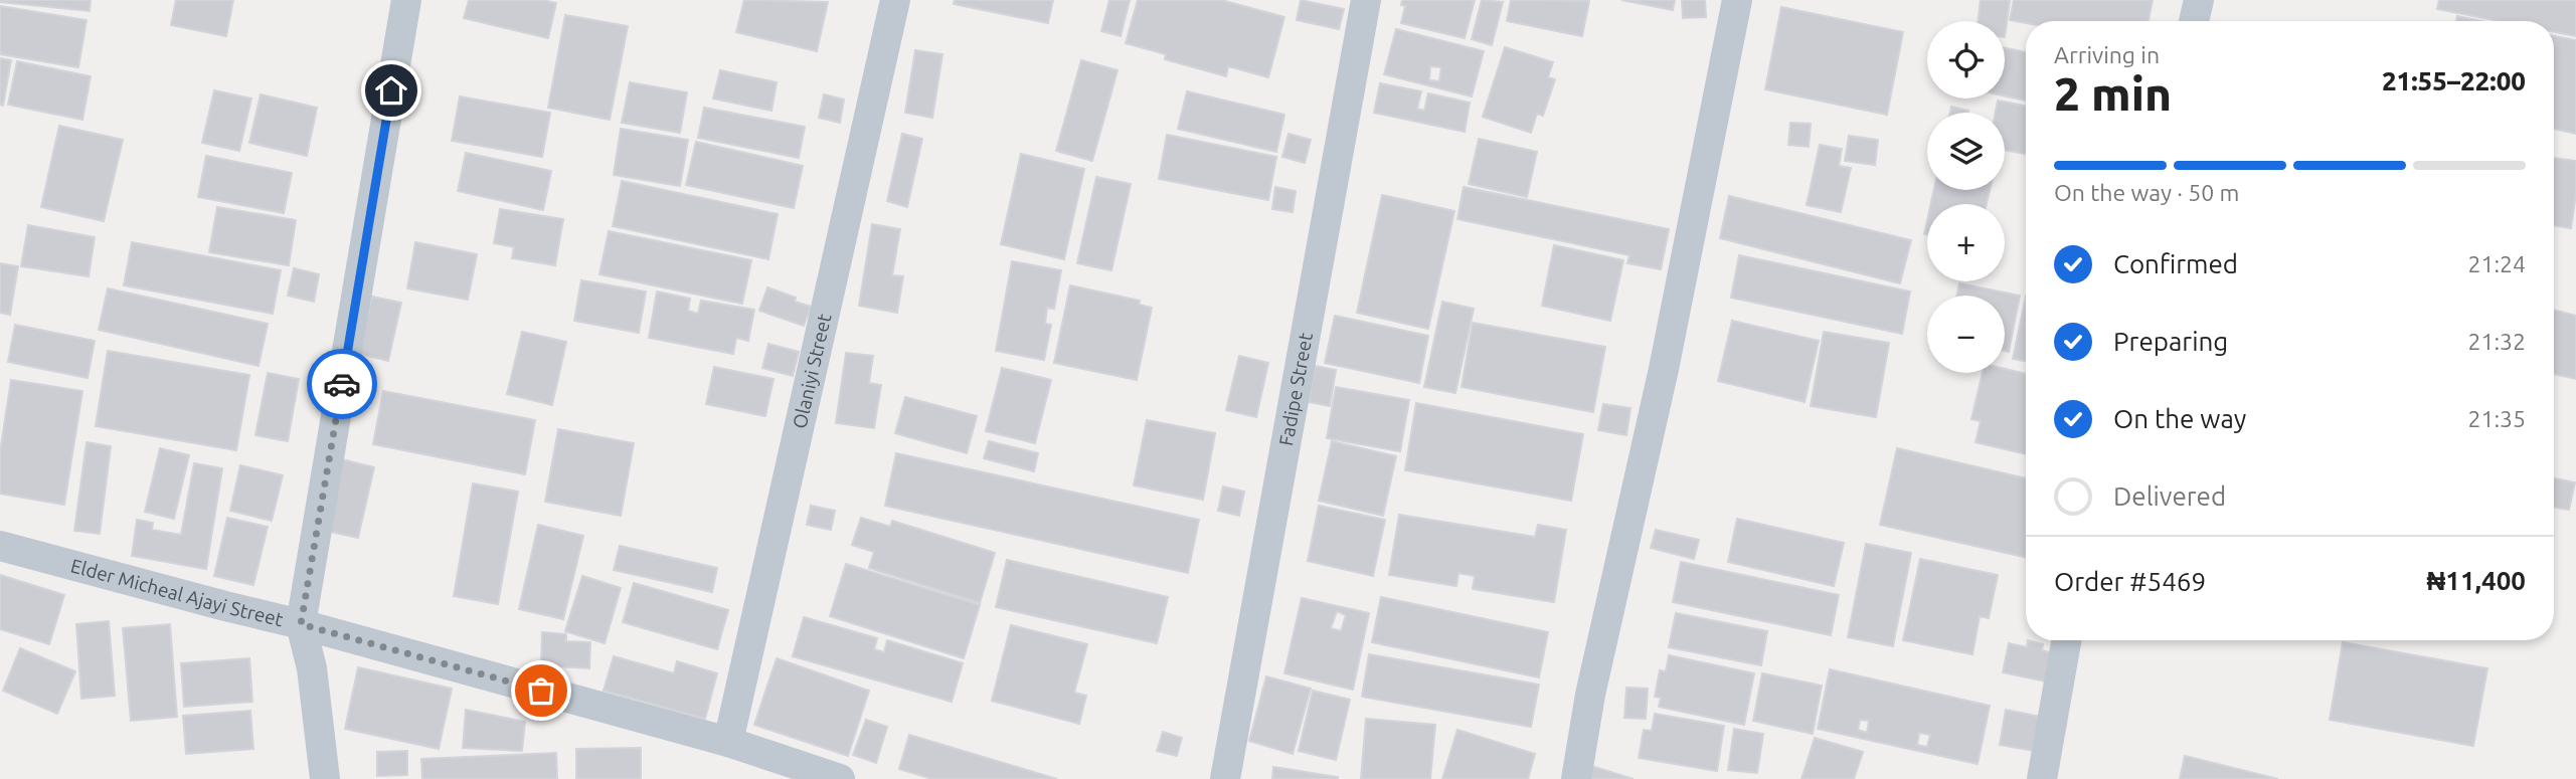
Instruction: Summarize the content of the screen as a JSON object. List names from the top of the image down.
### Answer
{
  "streets": {
    "street": ["Olaniyi Street", "Fadipe Street", "Elder Micheal Ajayi Street"]
  },
  "crossings": [
    ["Olaniyi Street", "Elder Micheal Ajayi Street"]
  ],
  "page": {
    "map_buttons": ["+", "−"],
    "heading": ["2 min", "Arriving in", "21:55–22:00"],
    "panel": ["Order #5469", "₦11,400"],
    "bar": "On the way · 50 m",
    "list": [
      ["Confirmed", "21:24"],
      ["Preparing", "21:32"],
      ["On the way", "21:35"],
      "Delivered"
    ]
  }
}
